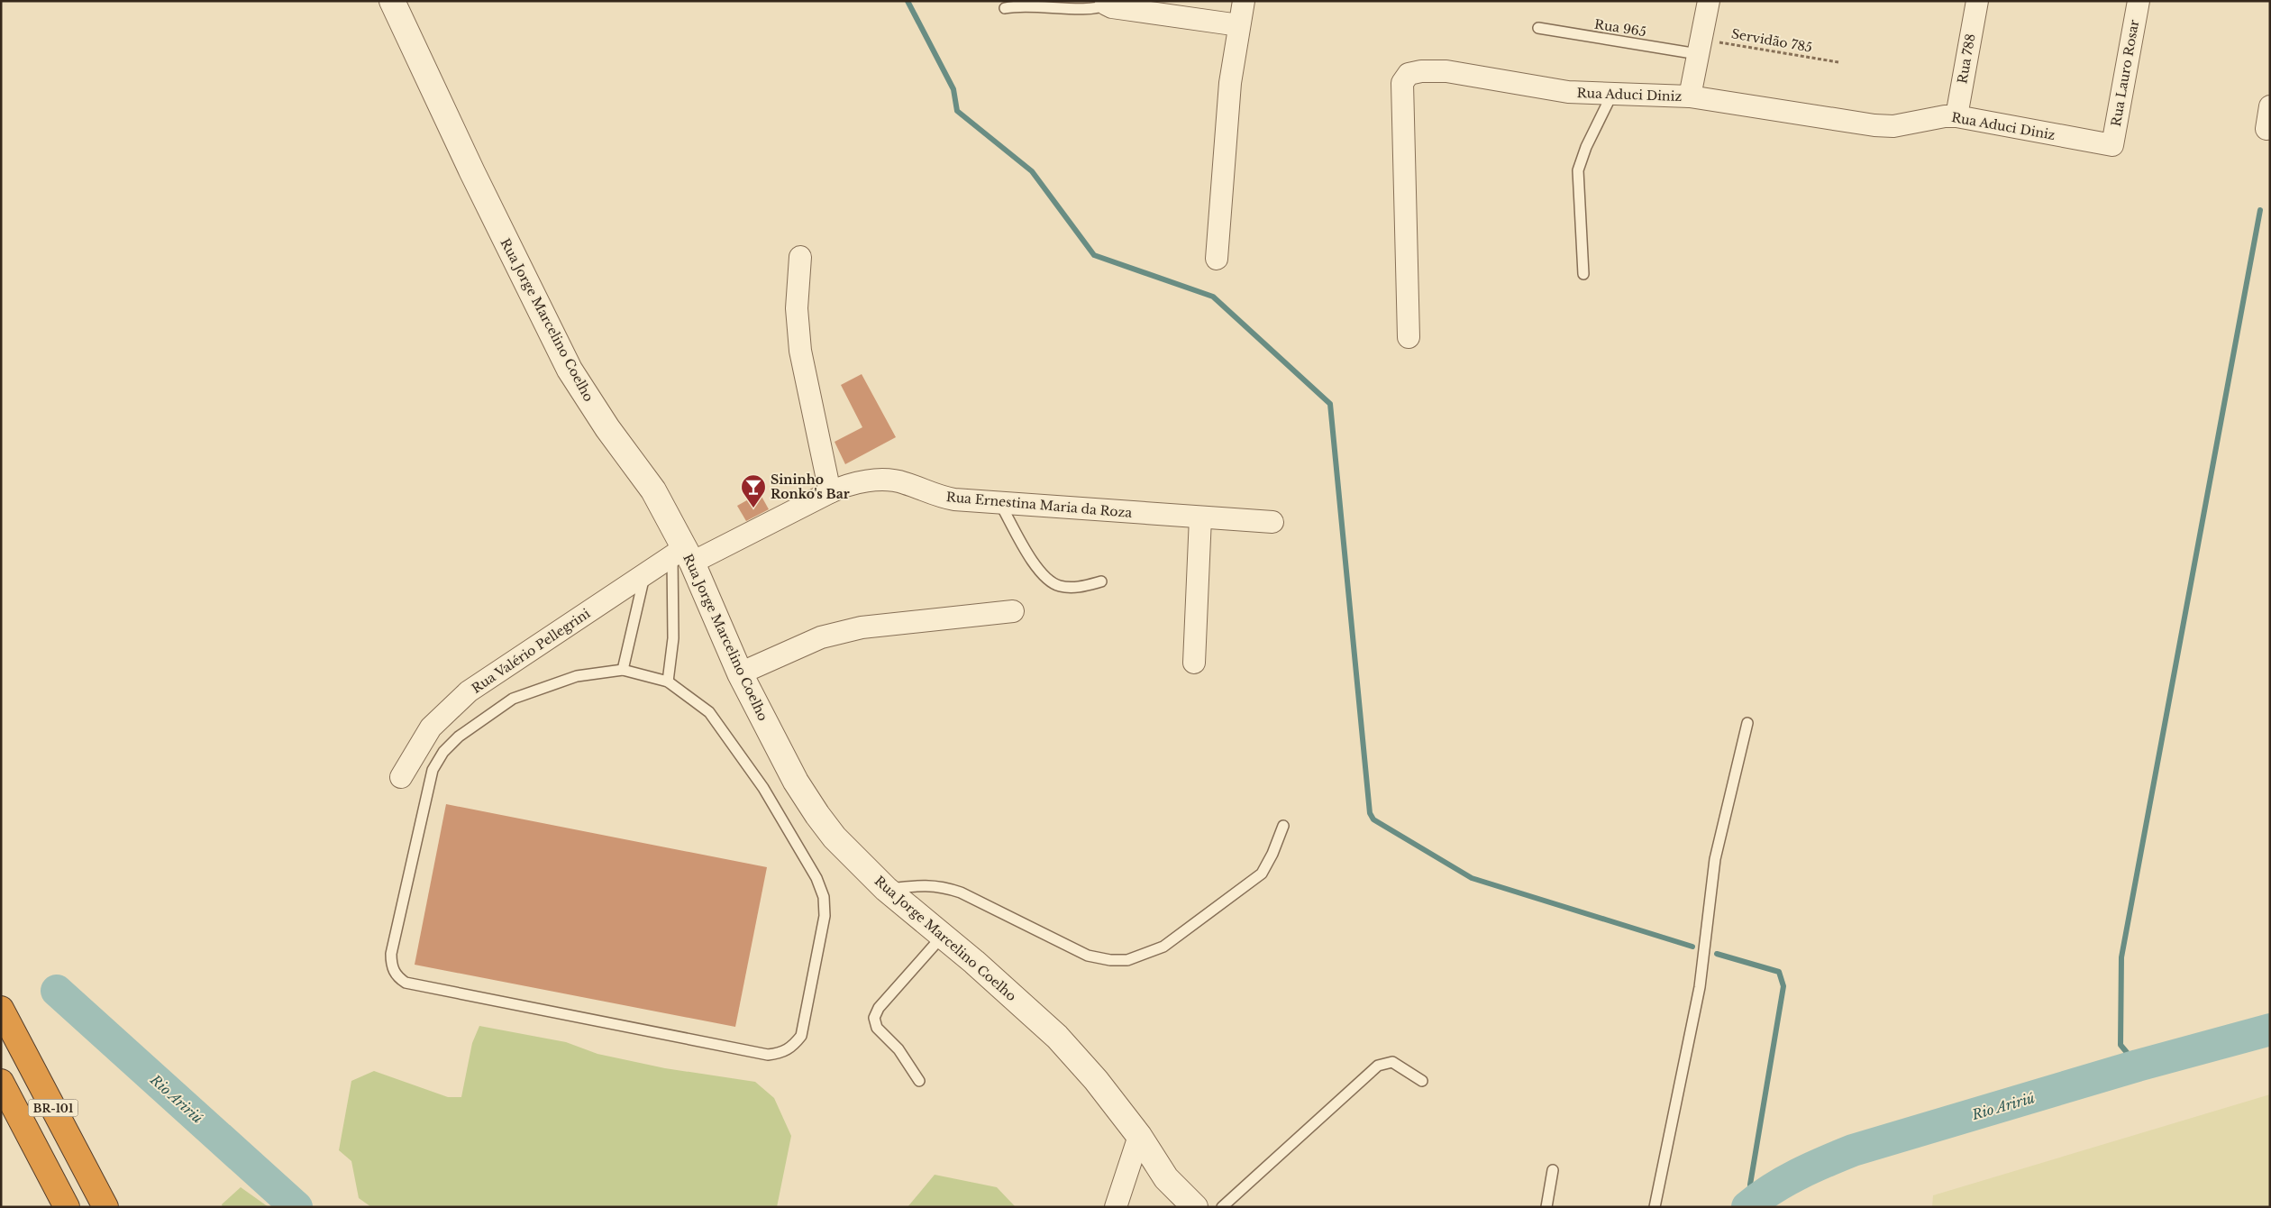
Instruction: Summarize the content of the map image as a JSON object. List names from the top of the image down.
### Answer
{
  "streets": {
    "highway": ["BR-101"],
    "street": [
      "Rua 788",
      "Rua Lauro Rosar",
      "Rua Aduci Diniz",
      "Rua Jorge Marcelino Coelho",
      "Rua Ernestina Maria da Roza",
      "Rua Valério Pellegrini"
    ],
    "lane": ["Rua 965"],
    "path": ["Servidão 785"]
  },
  "crossings": [
    ["Rua 965", "Servidão 785"],
    ["Rua 788", "Rua Aduci Diniz"],
    ["Rua Lauro Rosar", "Rua Aduci Diniz"],
    ["Rua Jorge Marcelino Coelho", "Rua Ernestina Maria da Roza"],
    ["Rua Jorge Marcelino Coelho", "Rua Valério Pellegrini"],
    ["Rua Ernestina Maria da Roza", "Rua Valério Pellegrini"]
  ],
  "water": ["Rio Aririú"],
  "places": {
    "bar": ["Sininho Ronko's Bar"]
  }
}
